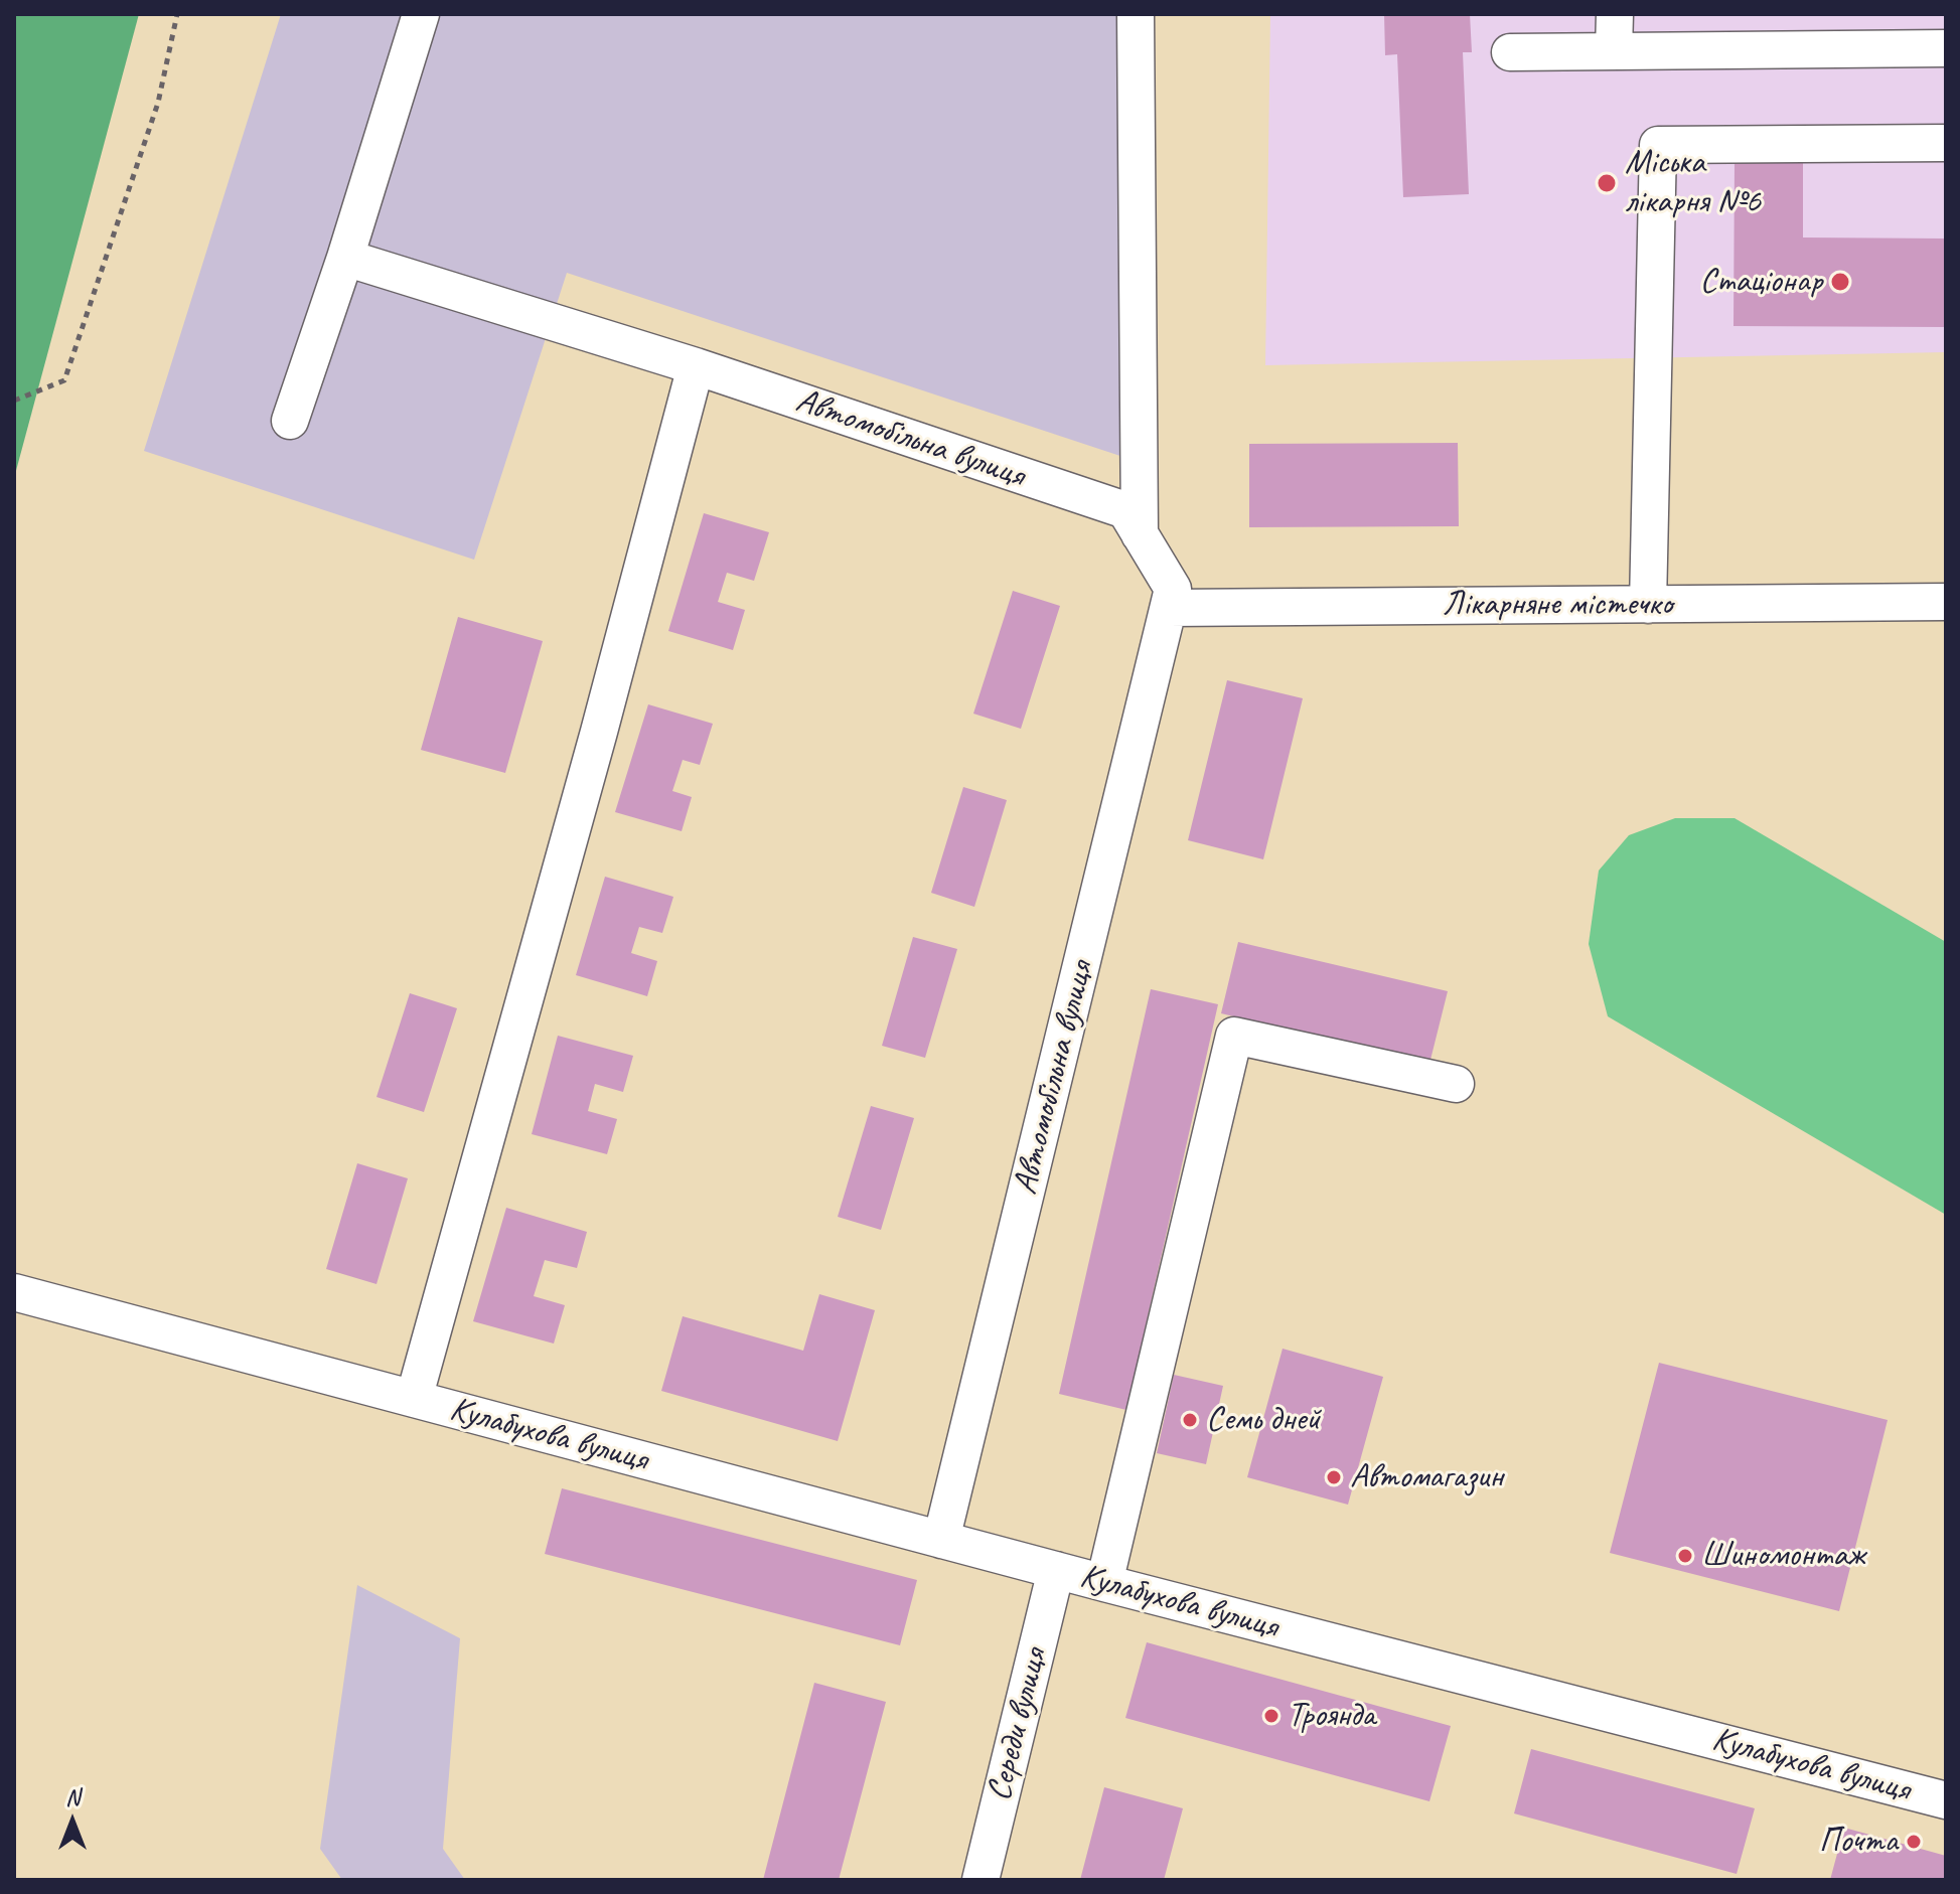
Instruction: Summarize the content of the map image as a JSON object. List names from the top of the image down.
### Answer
{
  "streets": {
    "street": [
      "Автомобільна вулиця",
      "Лікарняне містечко",
      "Кулабухова вулиця",
      "Середи вулиця"
    ]
  },
  "crossings": [
    ["Автомобільна вулиця", "Лікарняне містечко"],
    ["Автомобільна вулиця", "Кулабухова вулиця"],
    ["Кулабухова вулиця", "Середи вулиця"]
  ],
  "places": [
    "Міська лікарня №6",
    "Стаціонар",
    "Семь дней",
    "Автомагазин",
    "Шиномонтаж",
    "Троянда",
    "Почта"
  ],
  "north": "top"
}
